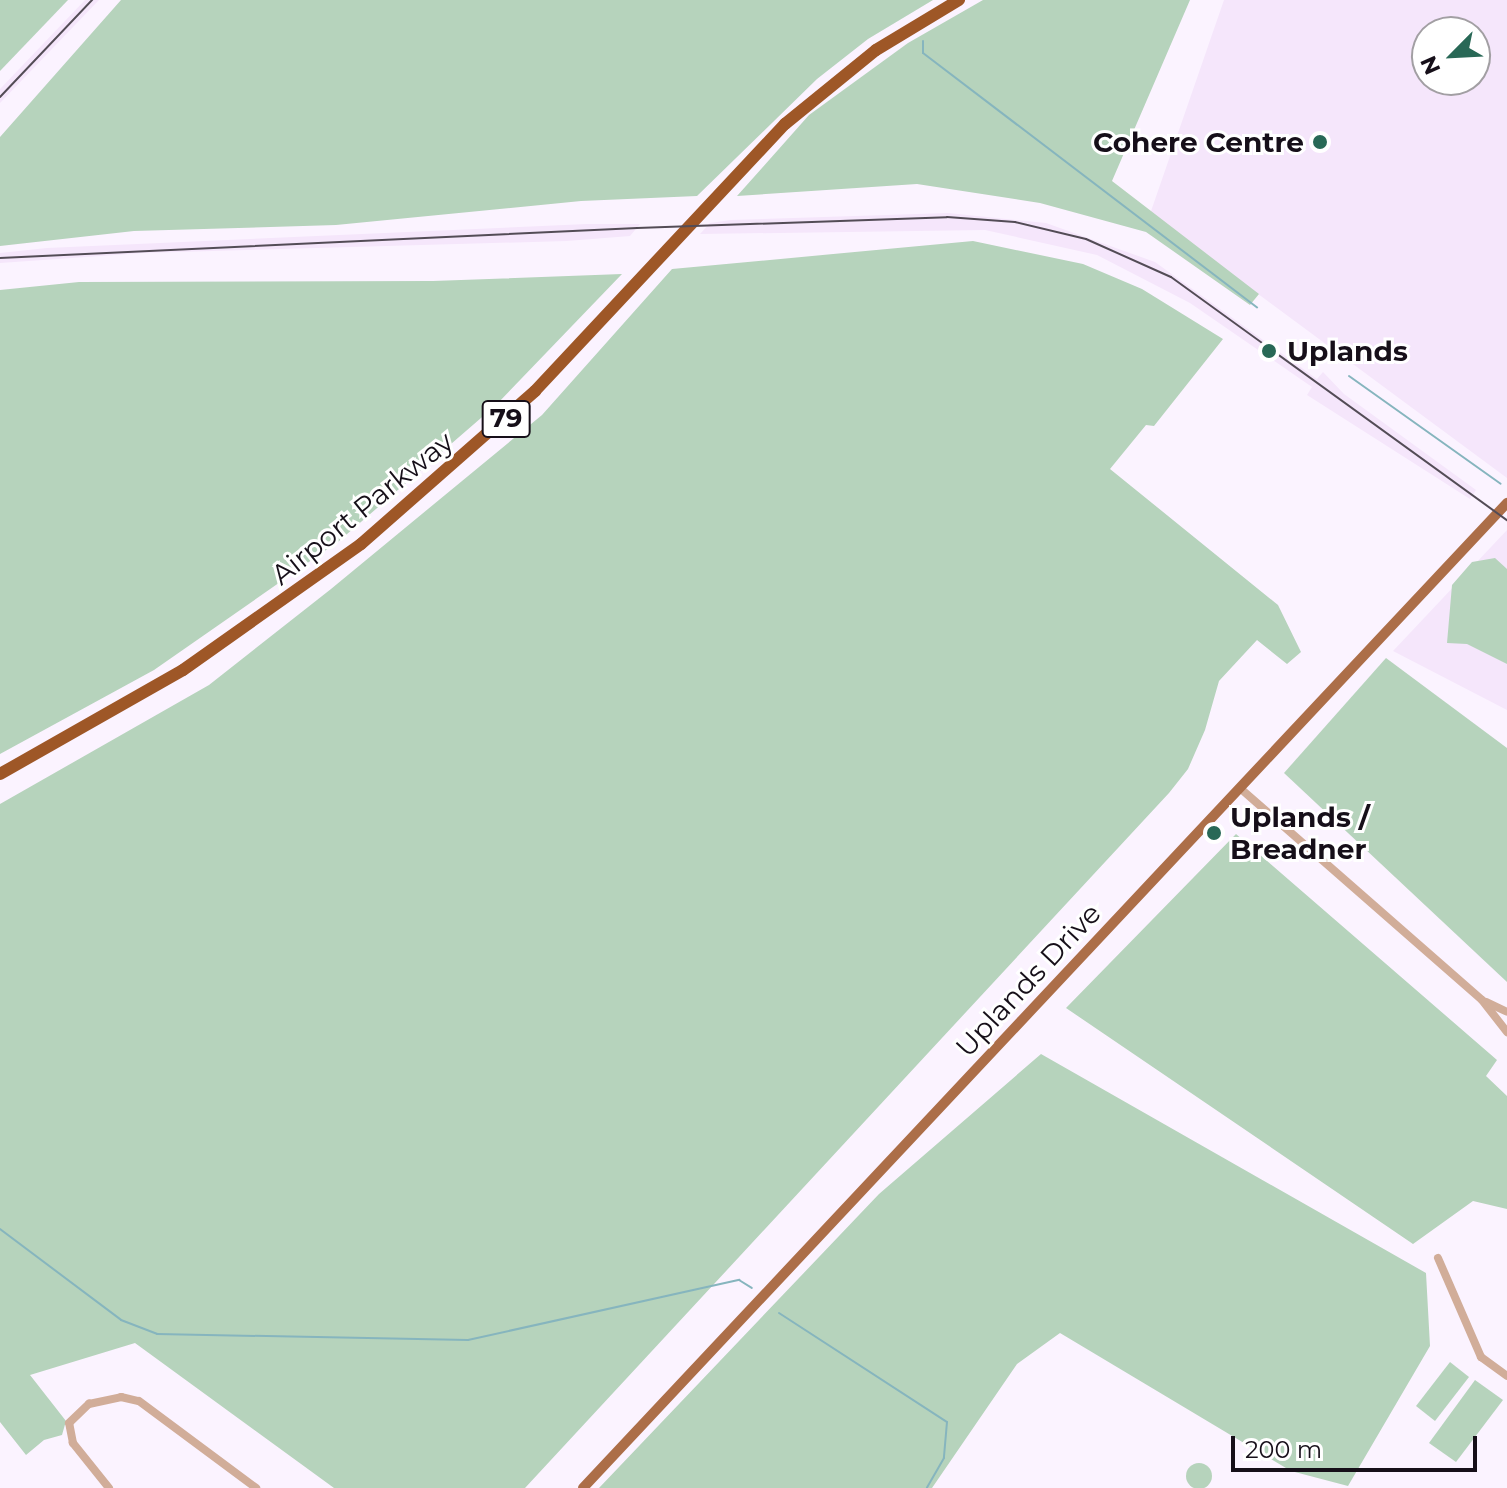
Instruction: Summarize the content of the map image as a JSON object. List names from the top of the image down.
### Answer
{
  "streets": {
    "highway": ["79", "Airport Parkway"],
    "main road": ["Uplands Drive"]
  },
  "places": ["Cohere Centre", "Uplands", "Uplands / Breadner"],
  "scale_bar": "200 m",
  "north": "bottom left"
}
